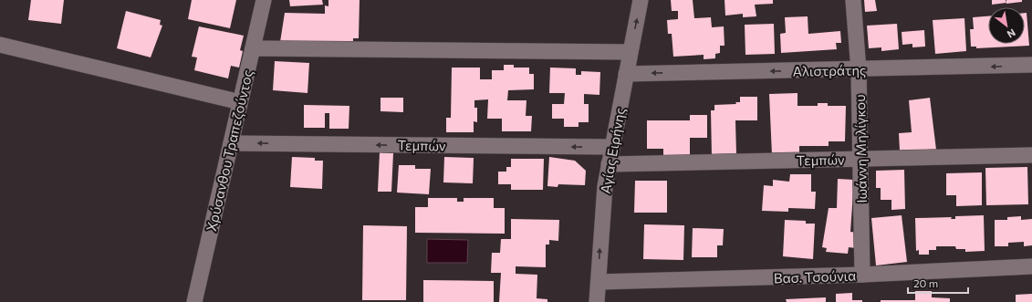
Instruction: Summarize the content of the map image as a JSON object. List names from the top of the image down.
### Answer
{
  "streets": {
    "street": [
      "Αλιστράτης",
      "Τεμπών",
      "Ιωάννη Μηλίγκου",
      "Χρύσανθου Τραπεζούντος",
      "Αγίας Ειρήνης",
      "Βασ. Τσούνια"
    ]
  },
  "crossings": [
    ["Αλιστράτης", "Ιωάννη Μηλίγκου"],
    ["Αλιστράτης", "Αγίας Ειρήνης"],
    ["Τεμπών", "Ιωάννη Μηλίγκου"],
    ["Τεμπών", "Χρύσανθου Τραπεζούντος"],
    ["Τεμπών", "Αγίας Ειρήνης"],
    ["Ιωάννη Μηλίγκου", "Βασ. Τσούνια"],
    ["Αγίας Ειρήνης", "Βασ. Τσούνια"]
  ],
  "one_way": ["Αλιστράτης", "Αγίας Ειρήνης"],
  "scale_bar": "20 m",
  "north": "bottom right"
}
